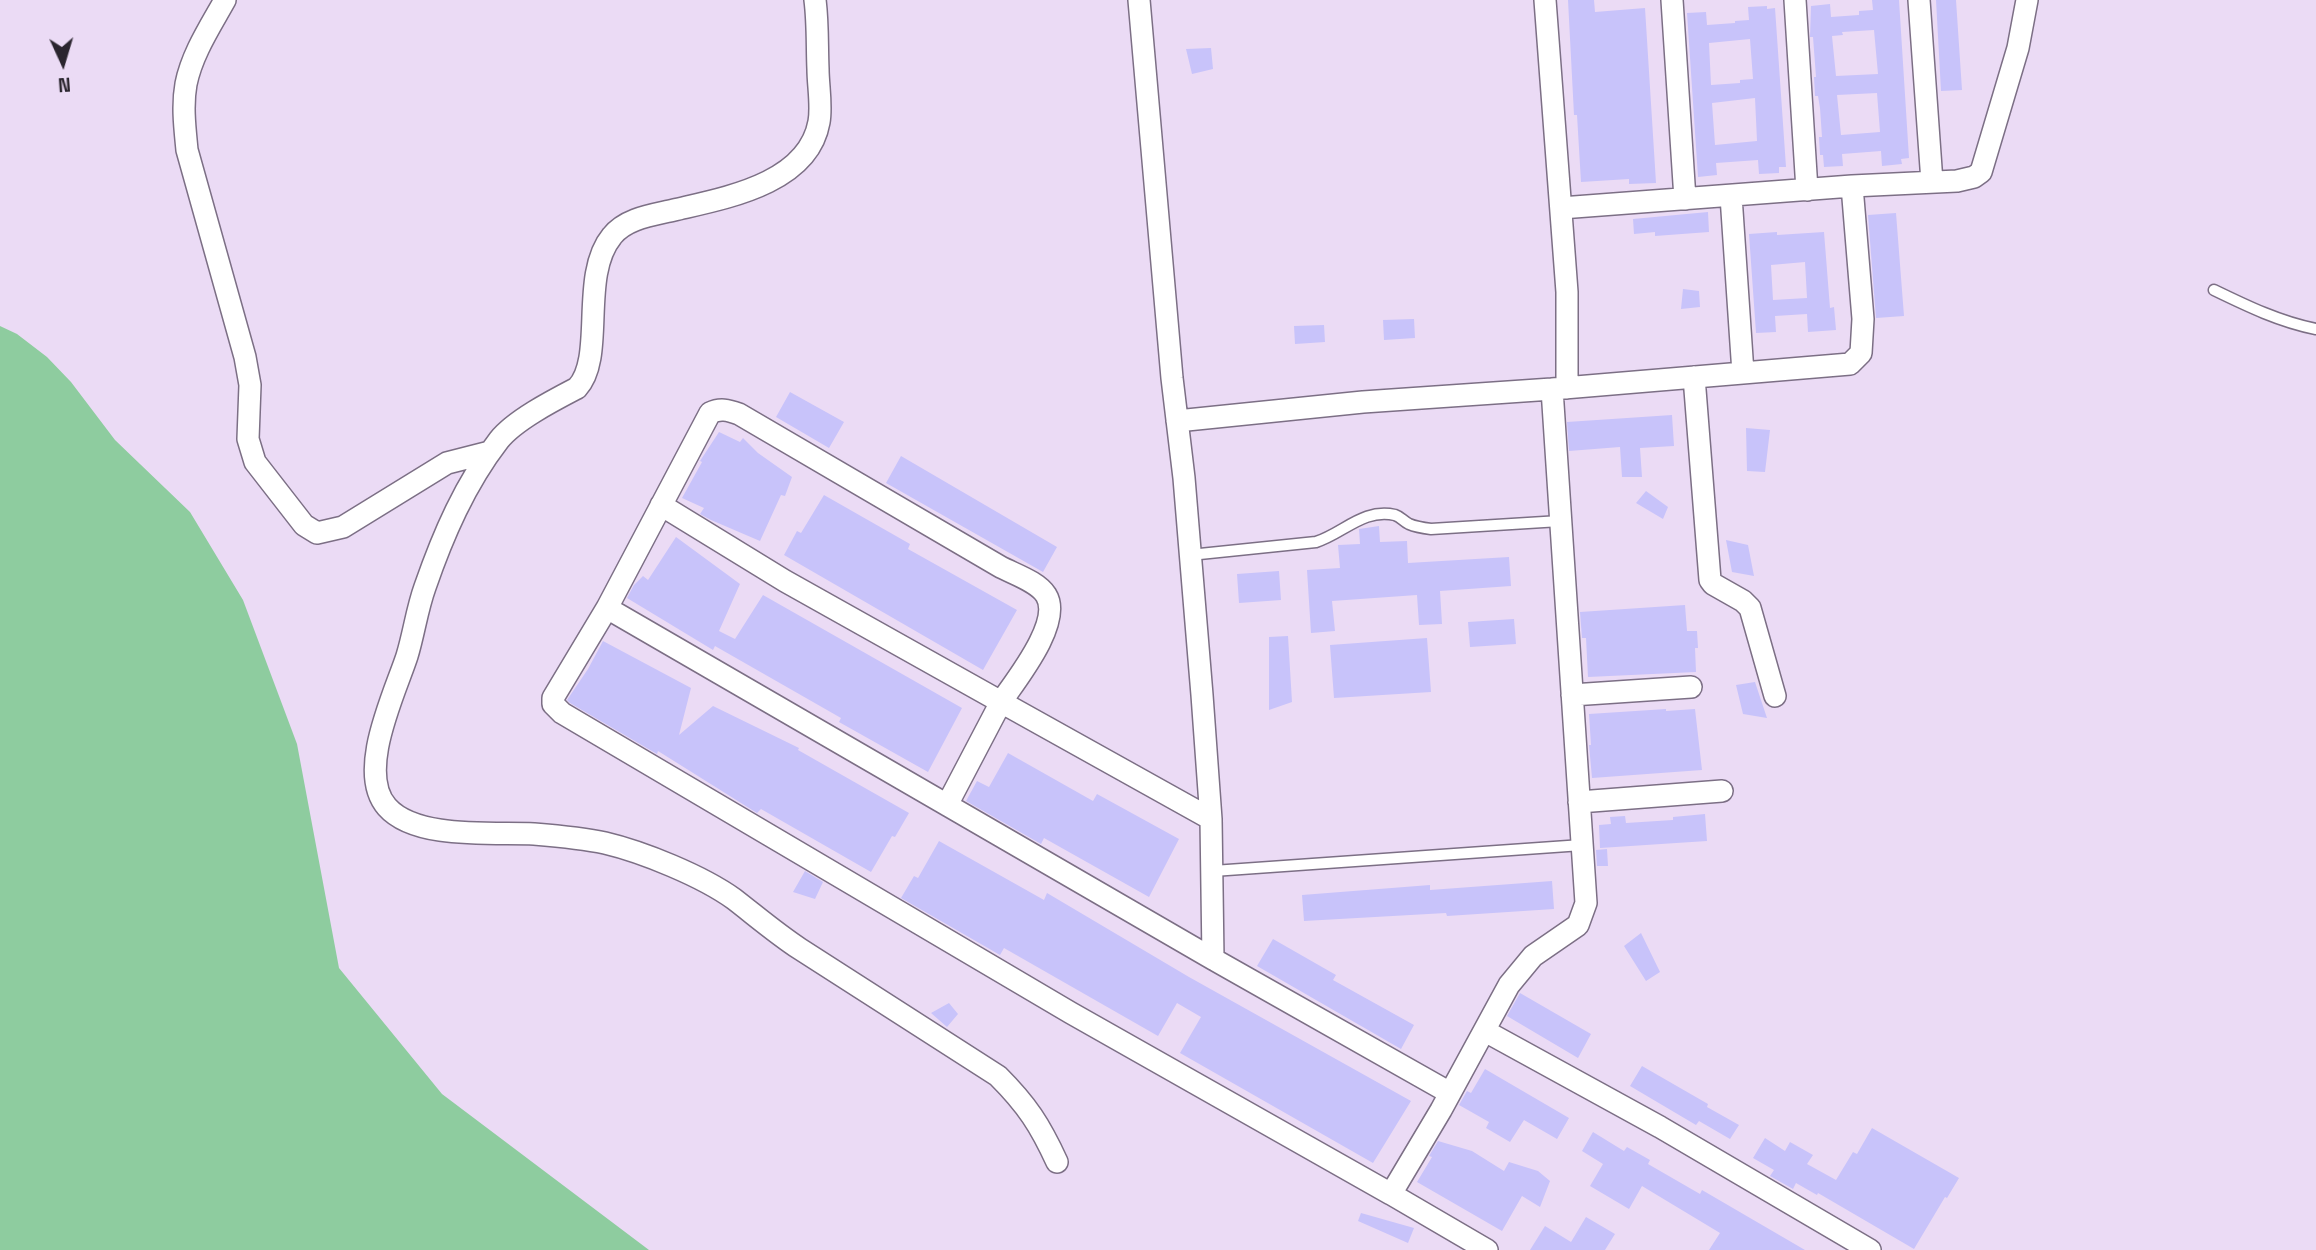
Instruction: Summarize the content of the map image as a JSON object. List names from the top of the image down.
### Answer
{
  "north": "bottom"
}
